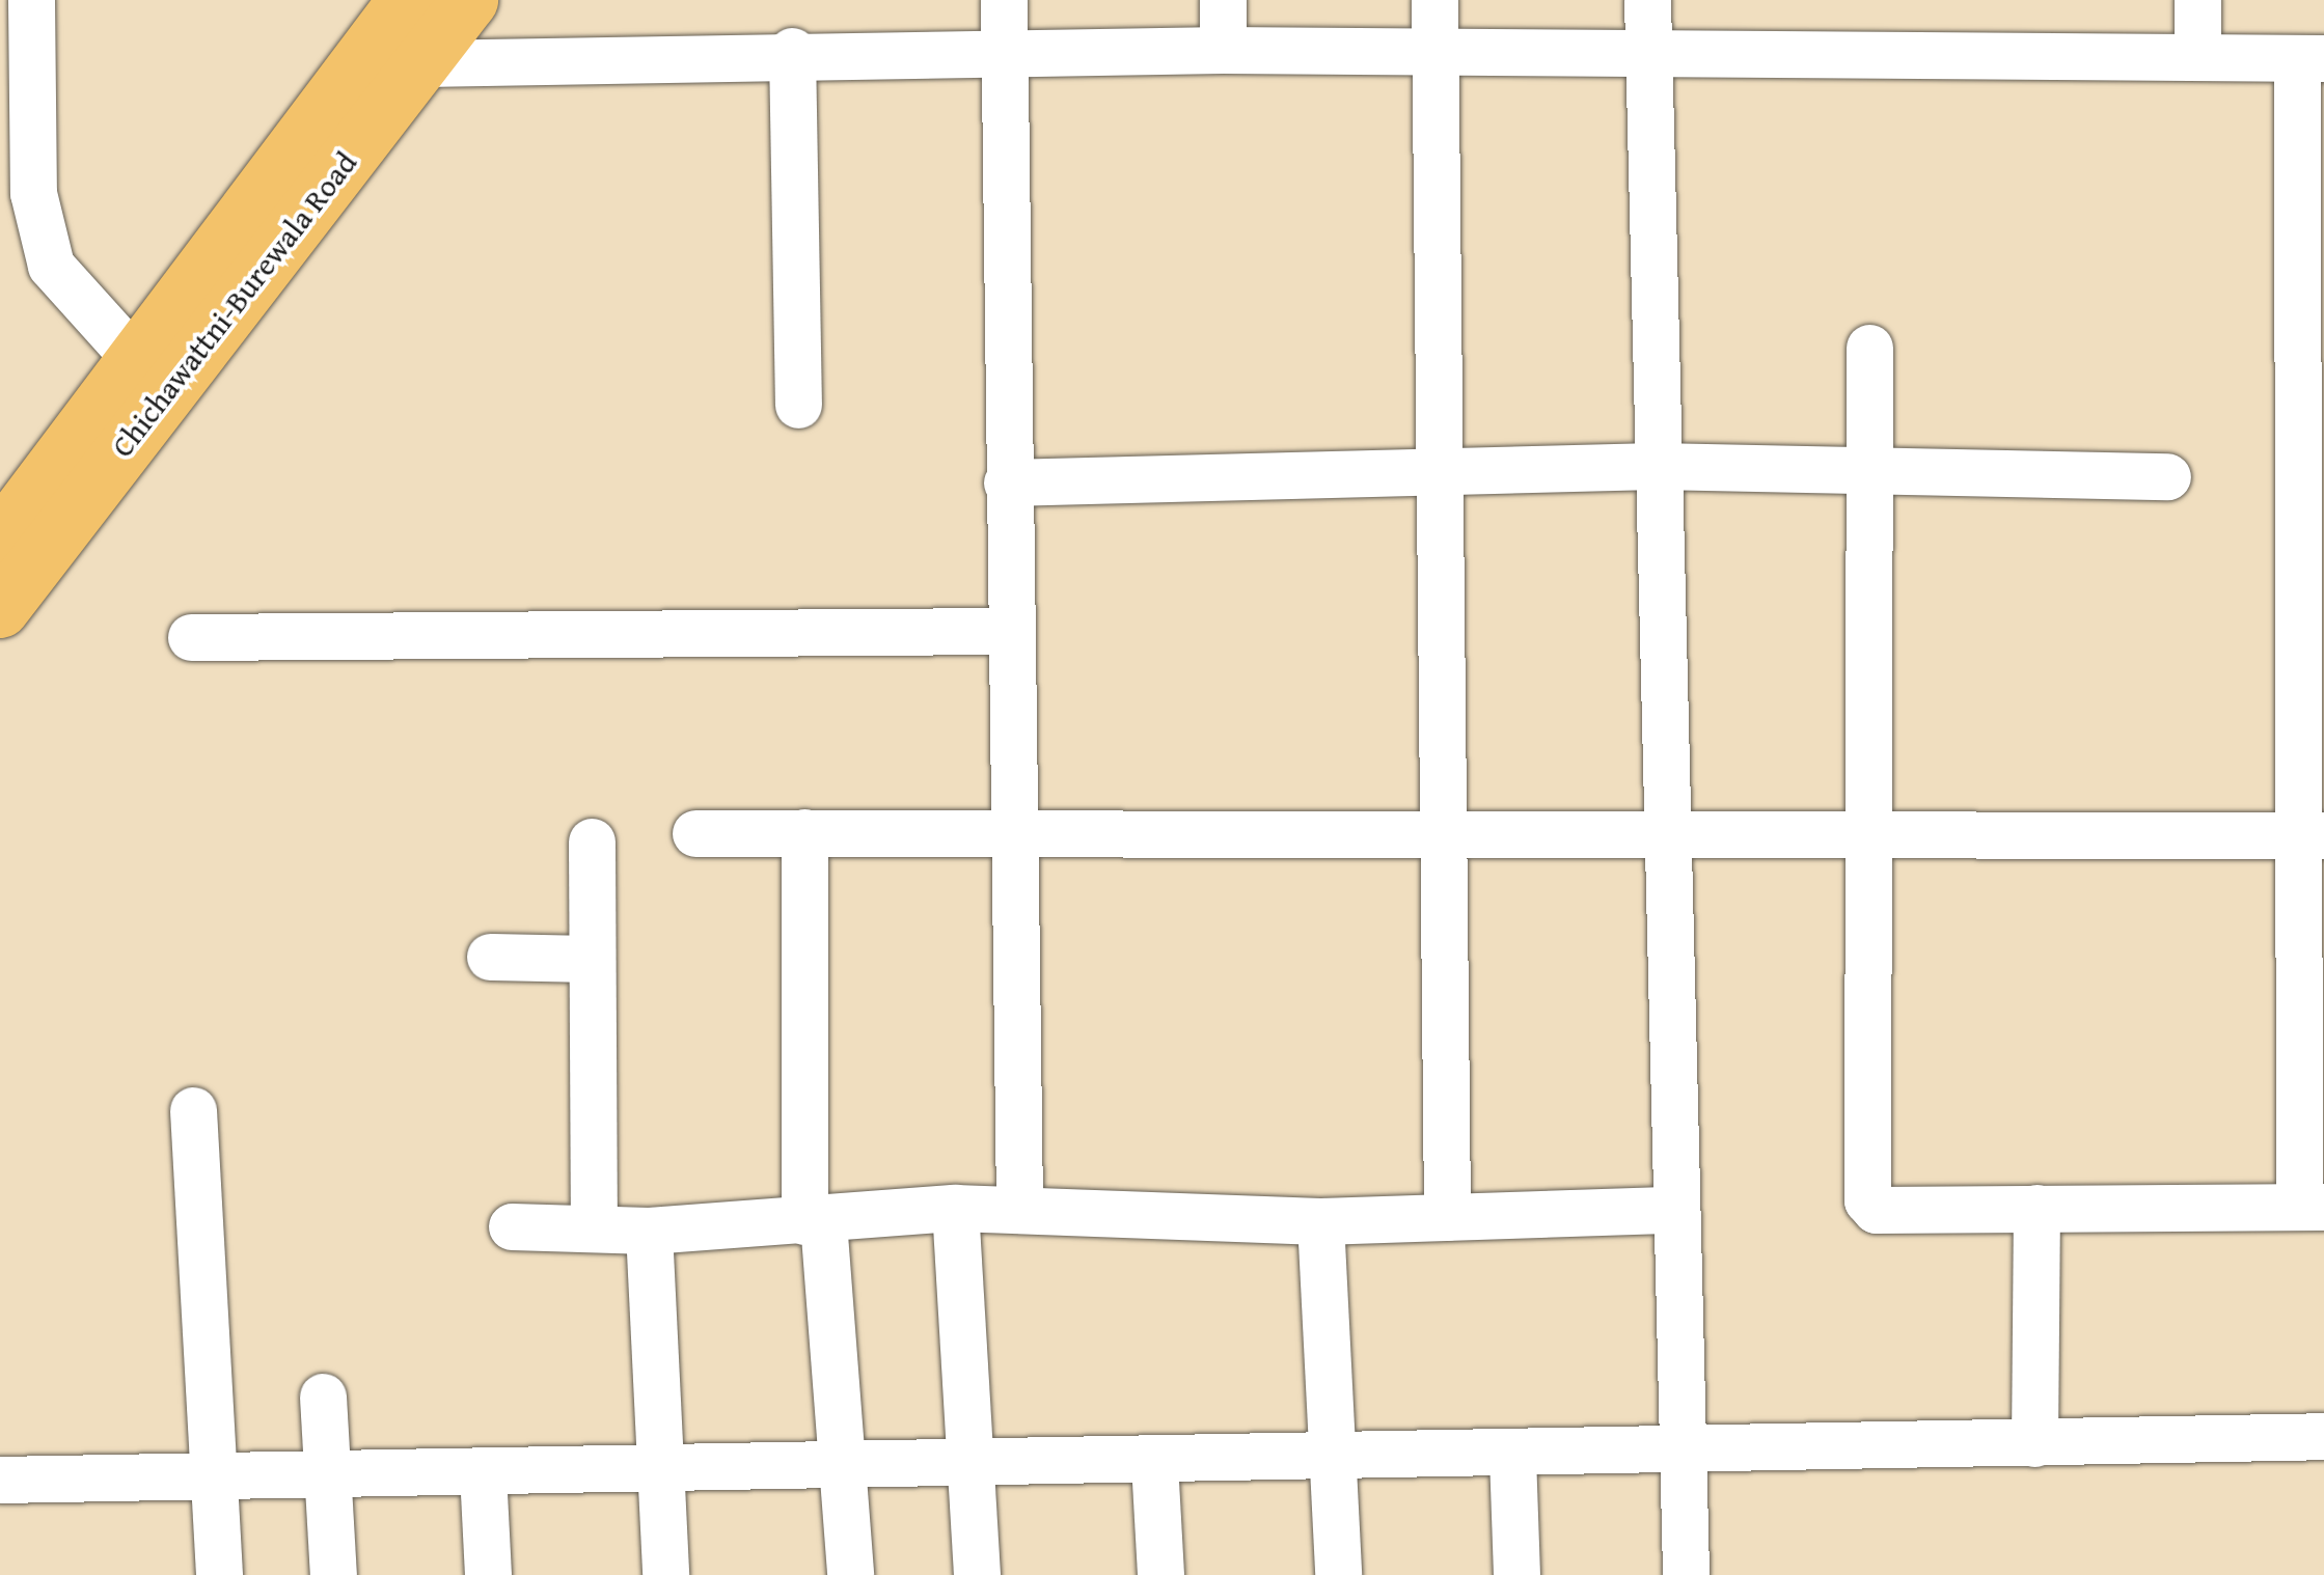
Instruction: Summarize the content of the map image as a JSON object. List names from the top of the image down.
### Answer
{
  "streets": {
    "main road": ["Chichawattni-Burewala Road"]
  }
}
